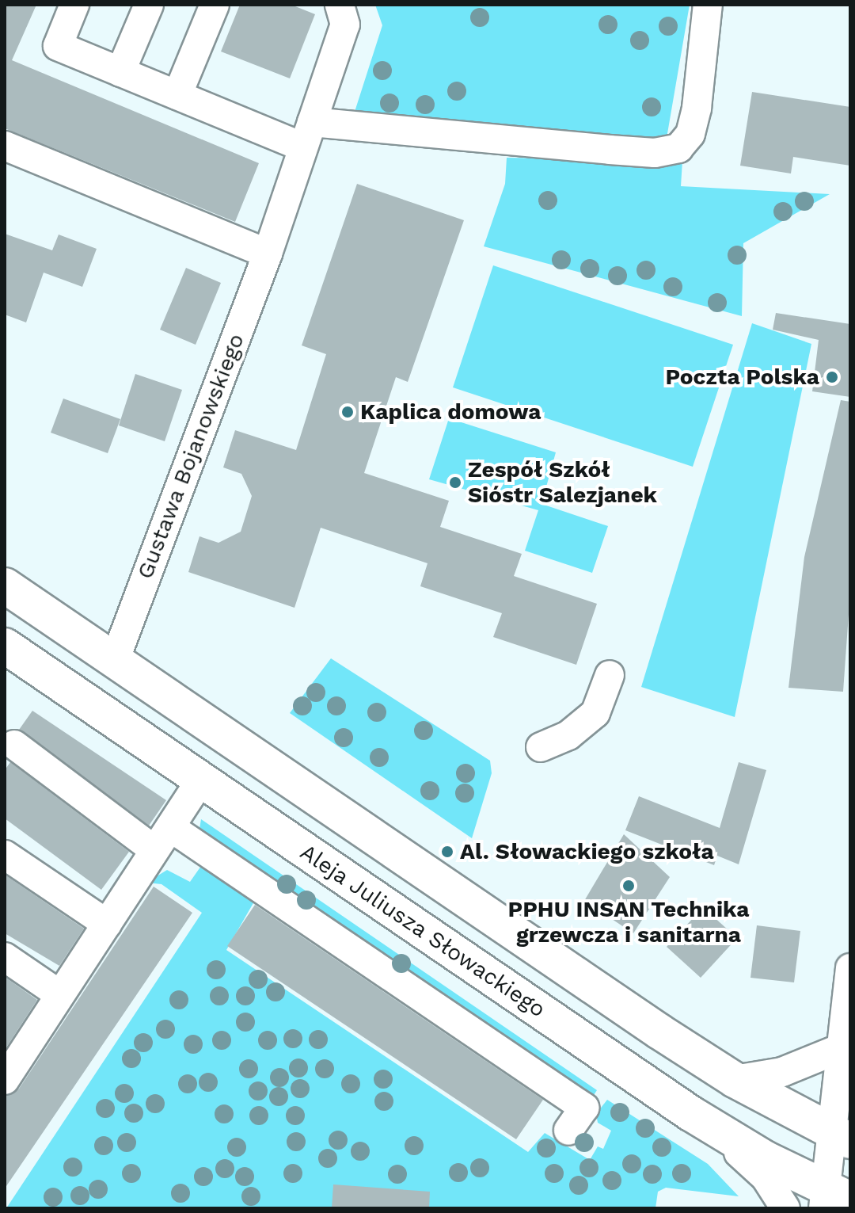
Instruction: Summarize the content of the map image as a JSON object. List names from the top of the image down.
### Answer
{
  "streets": {
    "main road": ["Aleja Juliusza Słowackiego"],
    "street": ["Gustawa Bojanowskiego"]
  },
  "places": [
    "Poczta Polska",
    "Kaplica domowa",
    "Zespół Szkół Sióstr Salezjanek",
    "Al. Słowackiego szkoła",
    "PPHU INSAN Technika grzewcza i sanitarna"
  ]
}
